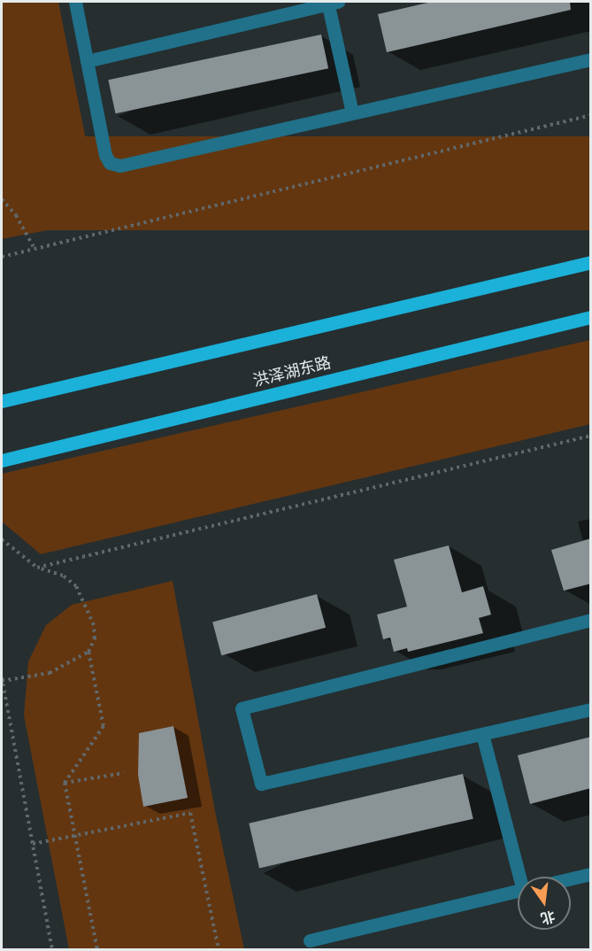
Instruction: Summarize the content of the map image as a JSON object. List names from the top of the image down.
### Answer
{
  "streets": {
    "main road": ["洪泽湖东路"]
  },
  "north": "bottom"
}
